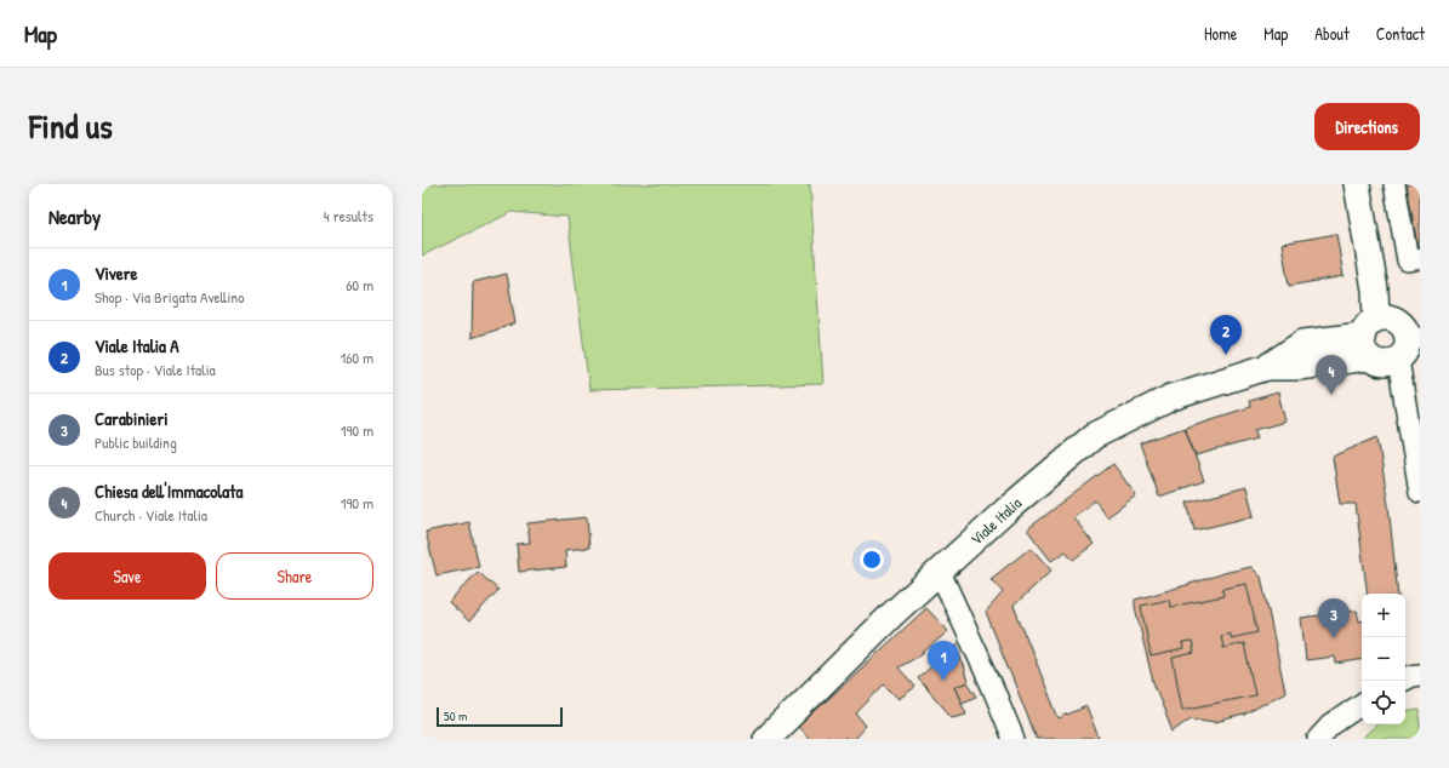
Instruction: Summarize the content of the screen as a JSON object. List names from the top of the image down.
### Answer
{
  "streets": {
    "main road": ["Viale Italia"]
  },
  "scale_bar": "50 m",
  "page": {
    "header": "Map",
    "nav": [
      "Home",
      "Map",
      "About",
      "Contact"
    ],
    "title": "Find us",
    "buttons": [
      "Directions",
      ["Save", "Share"]
    ],
    "heading": ["Nearby", "4 results"],
    "list": [
      {
        "mark": "1",
        "name": "Vivere",
        "note": "Shop · Via Brigata Avellino",
        "value": "60 m"
      },
      {
        "mark": "2",
        "name": "Viale Italia A",
        "note": "Bus stop · Viale Italia",
        "value": "160 m"
      },
      {
        "mark": "3",
        "name": "Carabinieri",
        "note": "Public building",
        "value": "190 m"
      },
      {
        "mark": "4",
        "name": "Chiesa dell'Immacolata",
        "note": "Church · Viale Italia",
        "value": "190 m"
      }
    ],
    "pins": [
      "2",
      "4",
      "3",
      "1"
    ],
    "map_buttons": ["+", "−"],
    "scale": "50 m"
  }
}
